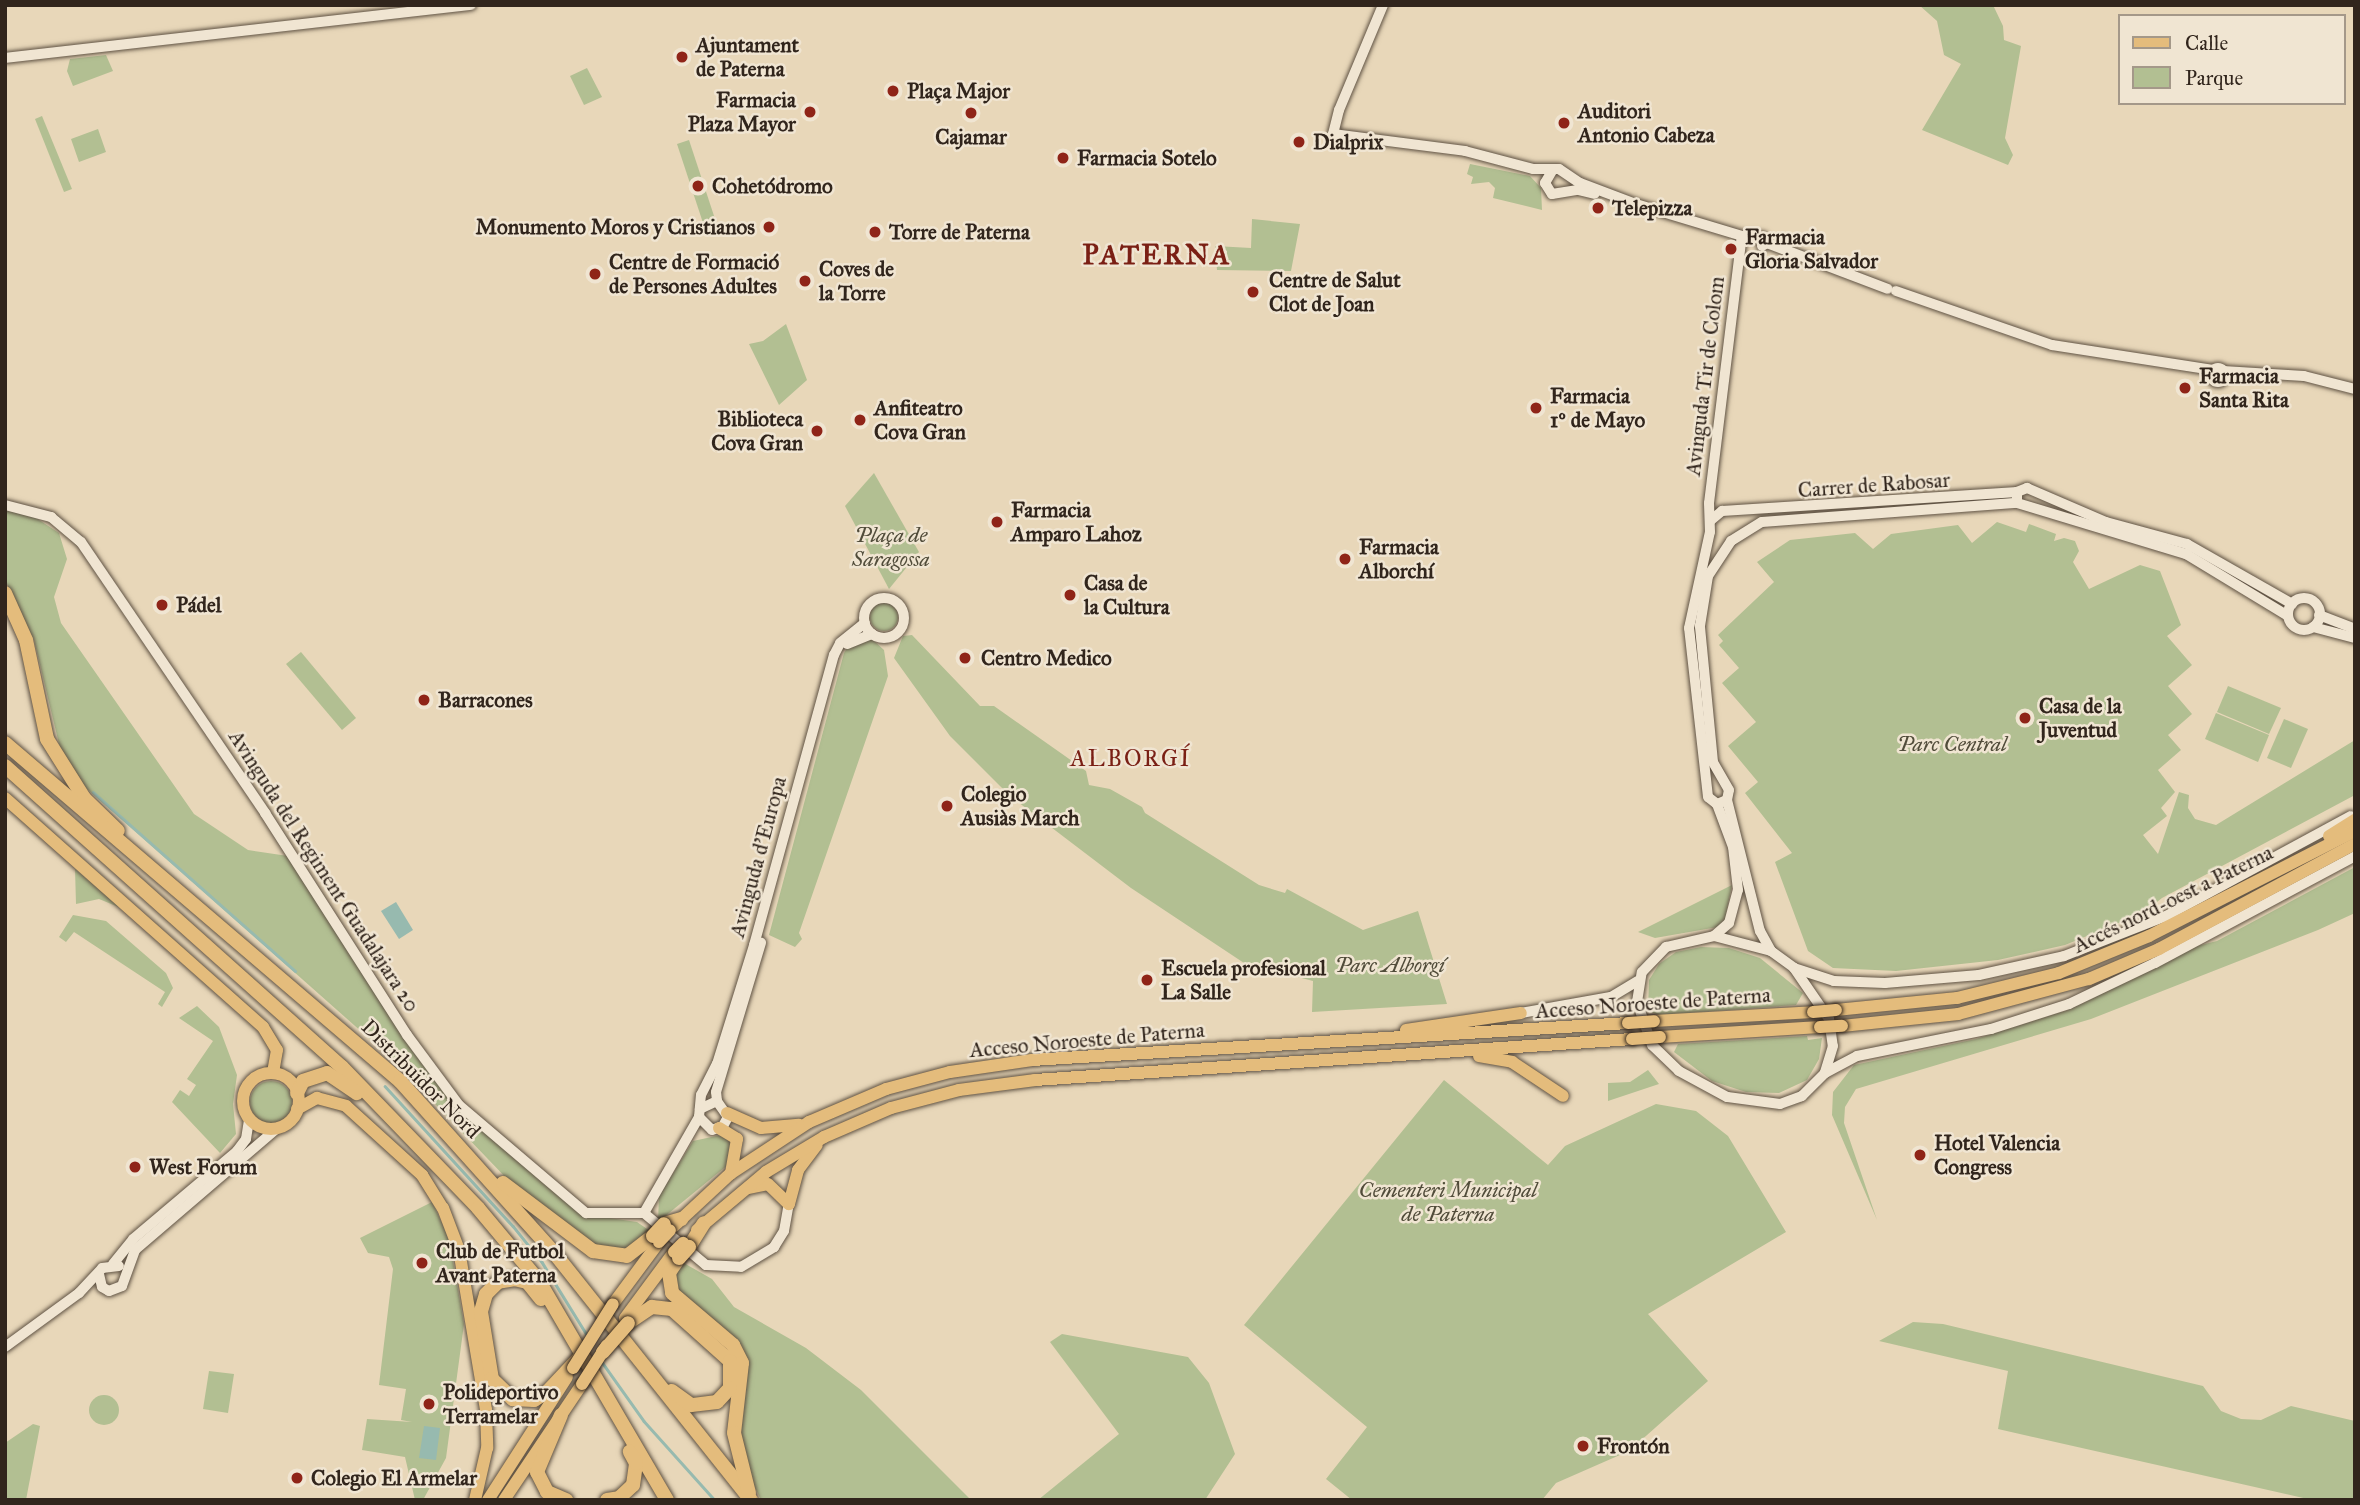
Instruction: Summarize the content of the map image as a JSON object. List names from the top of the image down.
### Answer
{
  "streets": {
    "highway": ["Distribuïdor Nord"],
    "main road": ["Accés nord-oest a Paterna", "Acceso Noroeste de Paterna"],
    "street": [
      "Avinguda Tir de Colom",
      "Carrer de Rabosar",
      "Avinguda d'Europa",
      "Avinguda del Regiment Guadalajara 20"
    ]
  },
  "crossings": [
    ["Avinguda Tir de Colom", "Carrer de Rabosar"],
    ["Avinguda d'Europa", "Avinguda del Regiment Guadalajara 20"],
    ["Accés nord-oest a Paterna", "Acceso Noroeste de Paterna"]
  ],
  "districts": ["PATERNA", "ALBORGÍ"],
  "parks": [
    "Plaça de Saragossa",
    "Parc Central",
    "Parc Alborgí",
    "Cementeri Municipal de Paterna"
  ],
  "places": [
    "Ajuntament de Paterna",
    "Plaça Major",
    "Farmacia Plaza Mayor",
    "Cajamar",
    "Auditori Antonio Cabeza",
    "Dialprix",
    "Farmacia Sotelo",
    "Cohetódromo",
    "Telepizza",
    "Monumento Moros y Cristianos",
    "Torre de Paterna",
    "Farmacia Gloria Salvador",
    "Centre de Formació de Persones Adultes",
    "Coves de la Torre",
    "Centre de Salut Clot de Joan",
    "Farmacia Santa Rita",
    "Farmacia 1º de Mayo",
    "Anfiteatro Cova Gran",
    "Biblioteca Cova Gran",
    "Farmacia Amparo Lahoz",
    "Farmacia Alborchí",
    "Casa de la Cultura",
    "Pádel",
    "Centro Medico",
    "Barracones",
    "Casa de la Juventud",
    "Colegio Ausiàs March",
    "Escuela profesional La Salle",
    "Hotel Valencia Congress",
    "West Forum",
    "Club de Futbol Avant Paterna",
    "Polideportivo Terramelar",
    "Frontón",
    "Colegio El Armelar"
  ],
  "legend": ["Calle", "Parque"]
}
